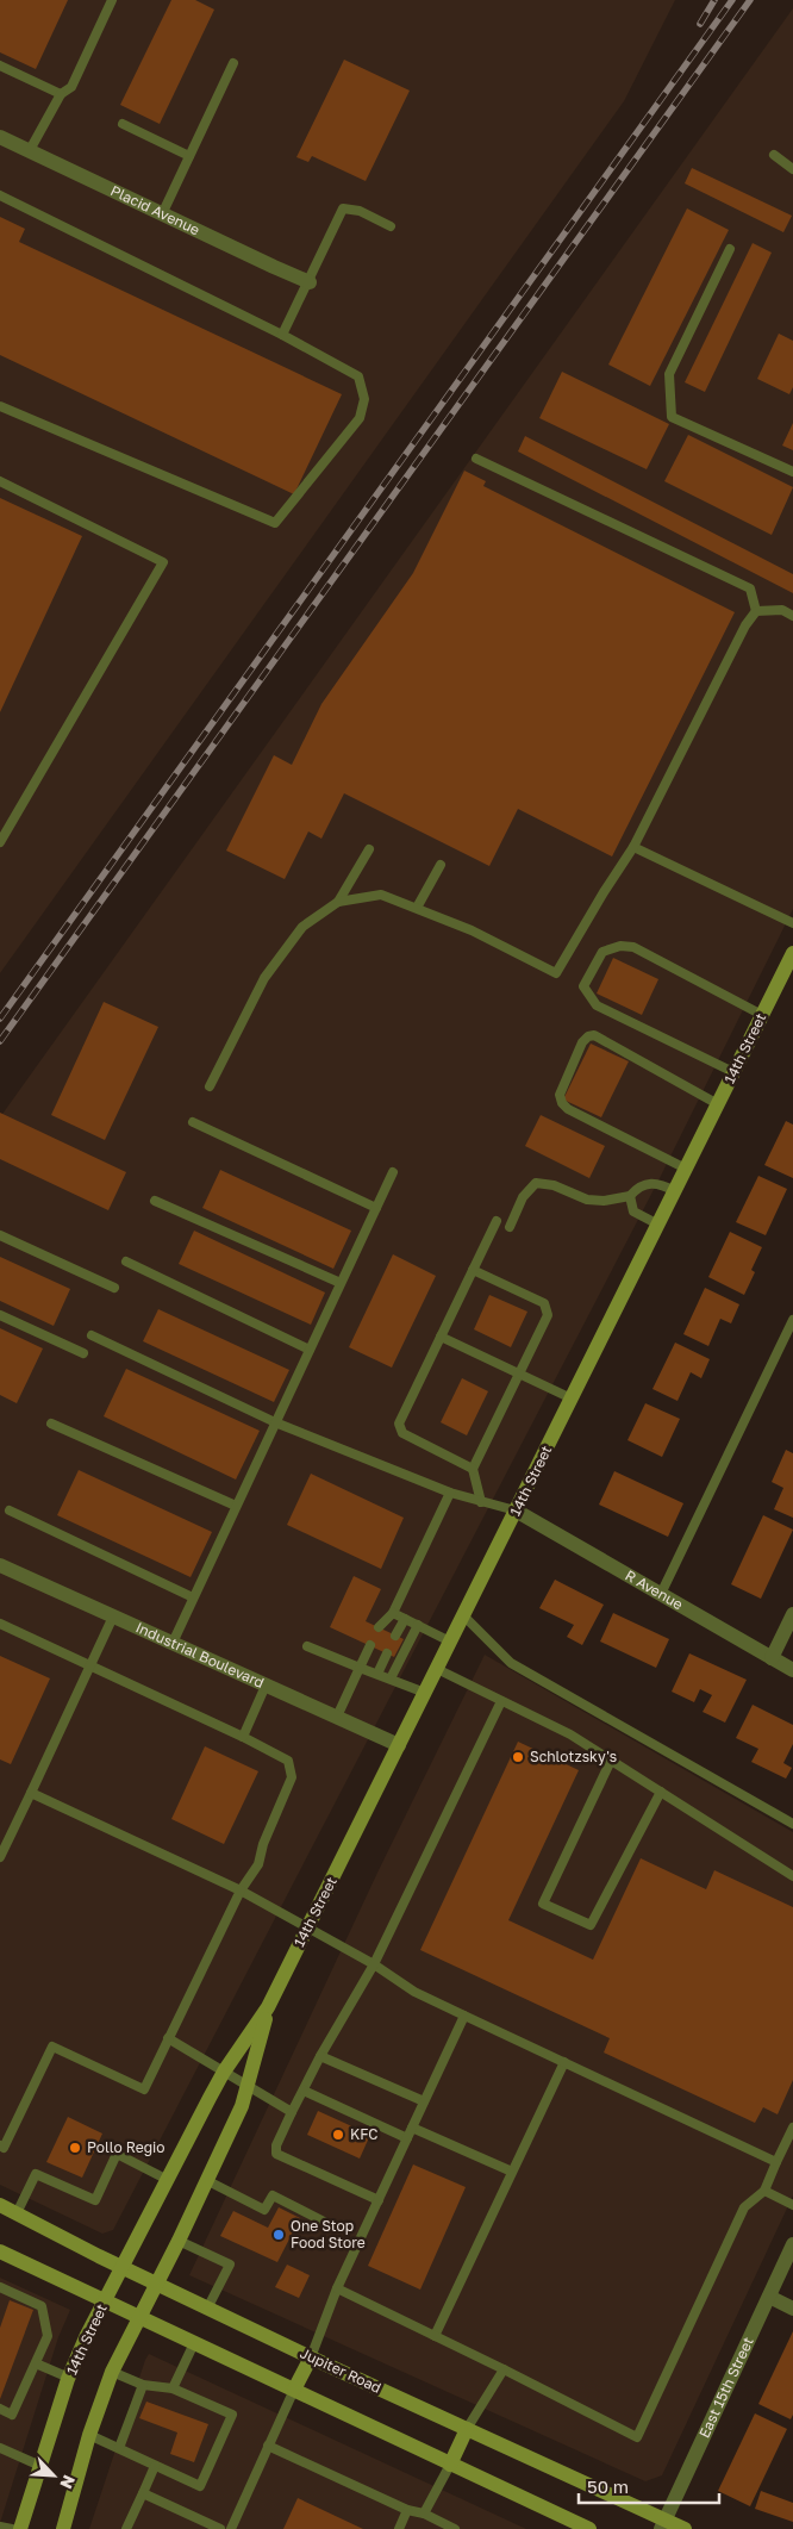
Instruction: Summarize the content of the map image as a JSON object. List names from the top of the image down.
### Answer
{
  "streets": {
    "main road": ["14th Street", "Jupiter Road"],
    "street": [
      "Placid Avenue",
      "R Avenue",
      "Industrial Boulevard",
      "East 15th Street"
    ]
  },
  "crossings": [
    ["14th Street", "R Avenue"],
    ["14th Street", "Industrial Boulevard"],
    ["14th Street", "Jupiter Road"],
    ["Jupiter Road", "East 15th Street"]
  ],
  "places": [
    "Schlotzsky's",
    "KFC",
    "Pollo Regio",
    "One Stop Food Store"
  ],
  "scale_bar": "50 m",
  "north": "bottom right"
}
